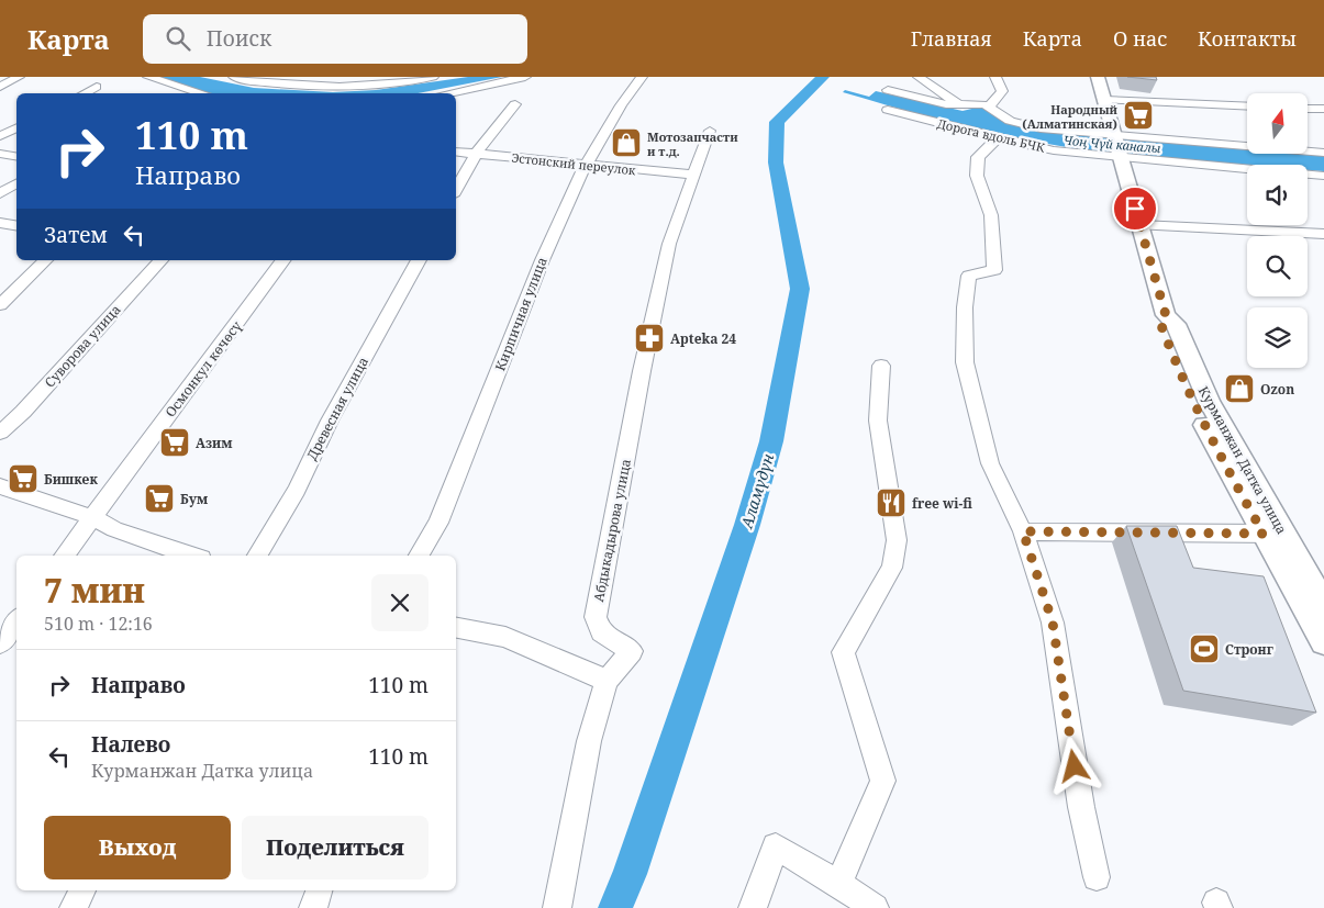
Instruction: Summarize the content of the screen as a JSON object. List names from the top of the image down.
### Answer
{
  "streets": {
    "main road": ["Курманжан Датка улица"],
    "street": [
      "Дорога вдоль БЧК",
      "Эстонский переулок",
      "Кирпичная улица",
      "Суворова улица",
      "Осмонкул көчөсү",
      "Древесная улица",
      "Абдыкадырова улица"
    ]
  },
  "crossings": [
    ["Дорога вдоль БЧК", "Курманжан Датка улица"],
    ["Эстонский переулок", "Кирпичная улица"],
    ["Эстонский переулок", "Абдыкадырова улица"]
  ],
  "water": ["Чоң Чүй каналы", "Аламүдүн"],
  "places": {
    "supermarket": [
      "Народный (Алматинская)",
      "Азим",
      "Бишкек",
      "Бум"
    ],
    "shop": ["Мотозапчасти и т.д.", "Ozon"],
    "pharmacy": ["Apteka 24"],
    "restaurant": ["free wi-fi"],
    "sports": ["Стронг"]
  },
  "north": "top",
  "page": {
    "header": "Карта",
    "search": "Поиск",
    "nav": [
      "Главная",
      "Карта",
      "О нас",
      "Контакты"
    ],
    "turn": ["110 m", "Направо"],
    "then": "Затем",
    "heading": ["7 мин", "510 m · 12:16"],
    "list": [
      {
        "name": "Направо",
        "value": "110 m"
      },
      {
        "name": "Налево",
        "note": "Курманжан Датка улица",
        "value": "110 m"
      }
    ],
    "buttons": ["Выход", "Поделиться"]
  }
}
